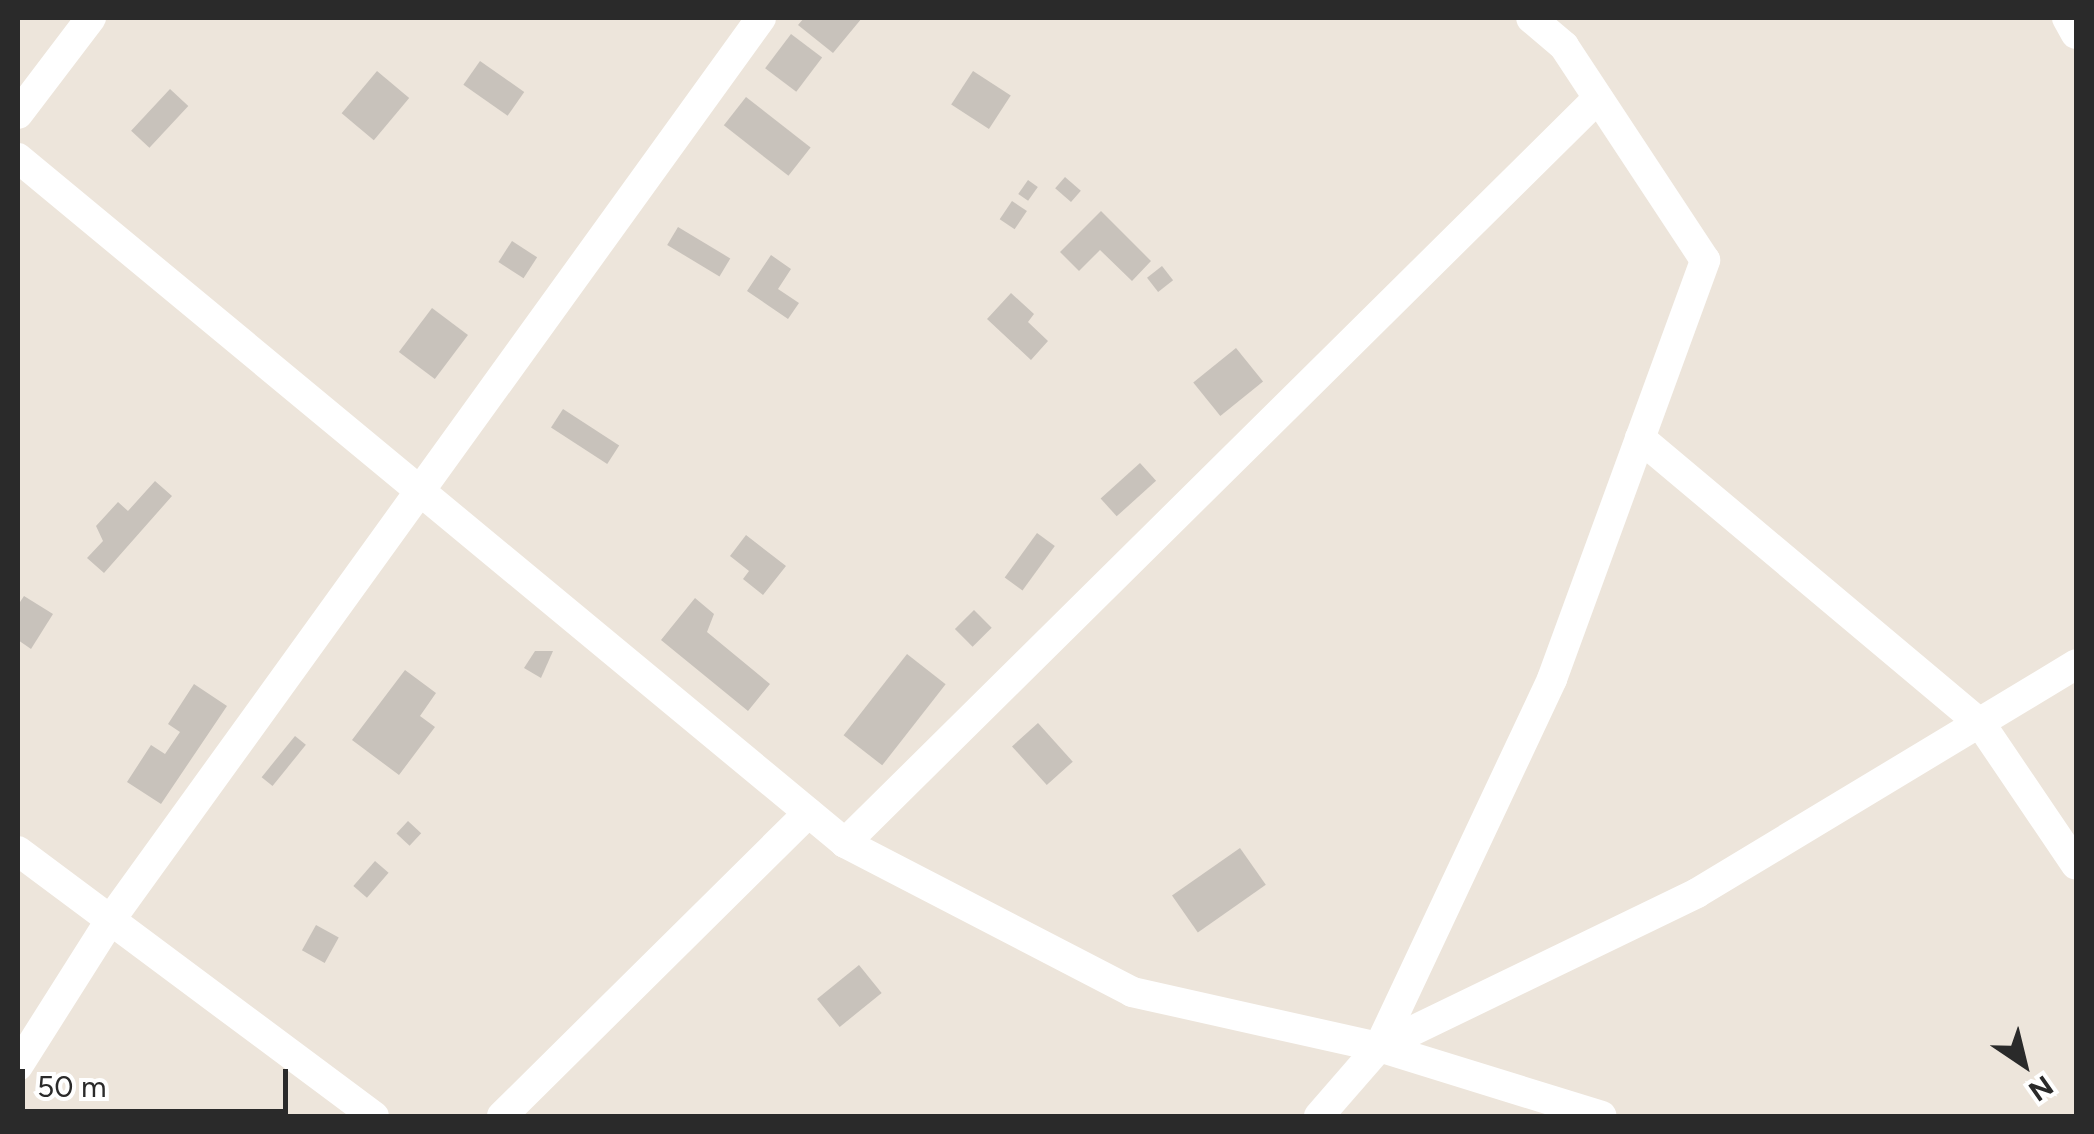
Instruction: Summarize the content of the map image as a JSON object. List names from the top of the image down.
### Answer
{
  "scale_bar": "50 m",
  "north": "bottom right"
}
